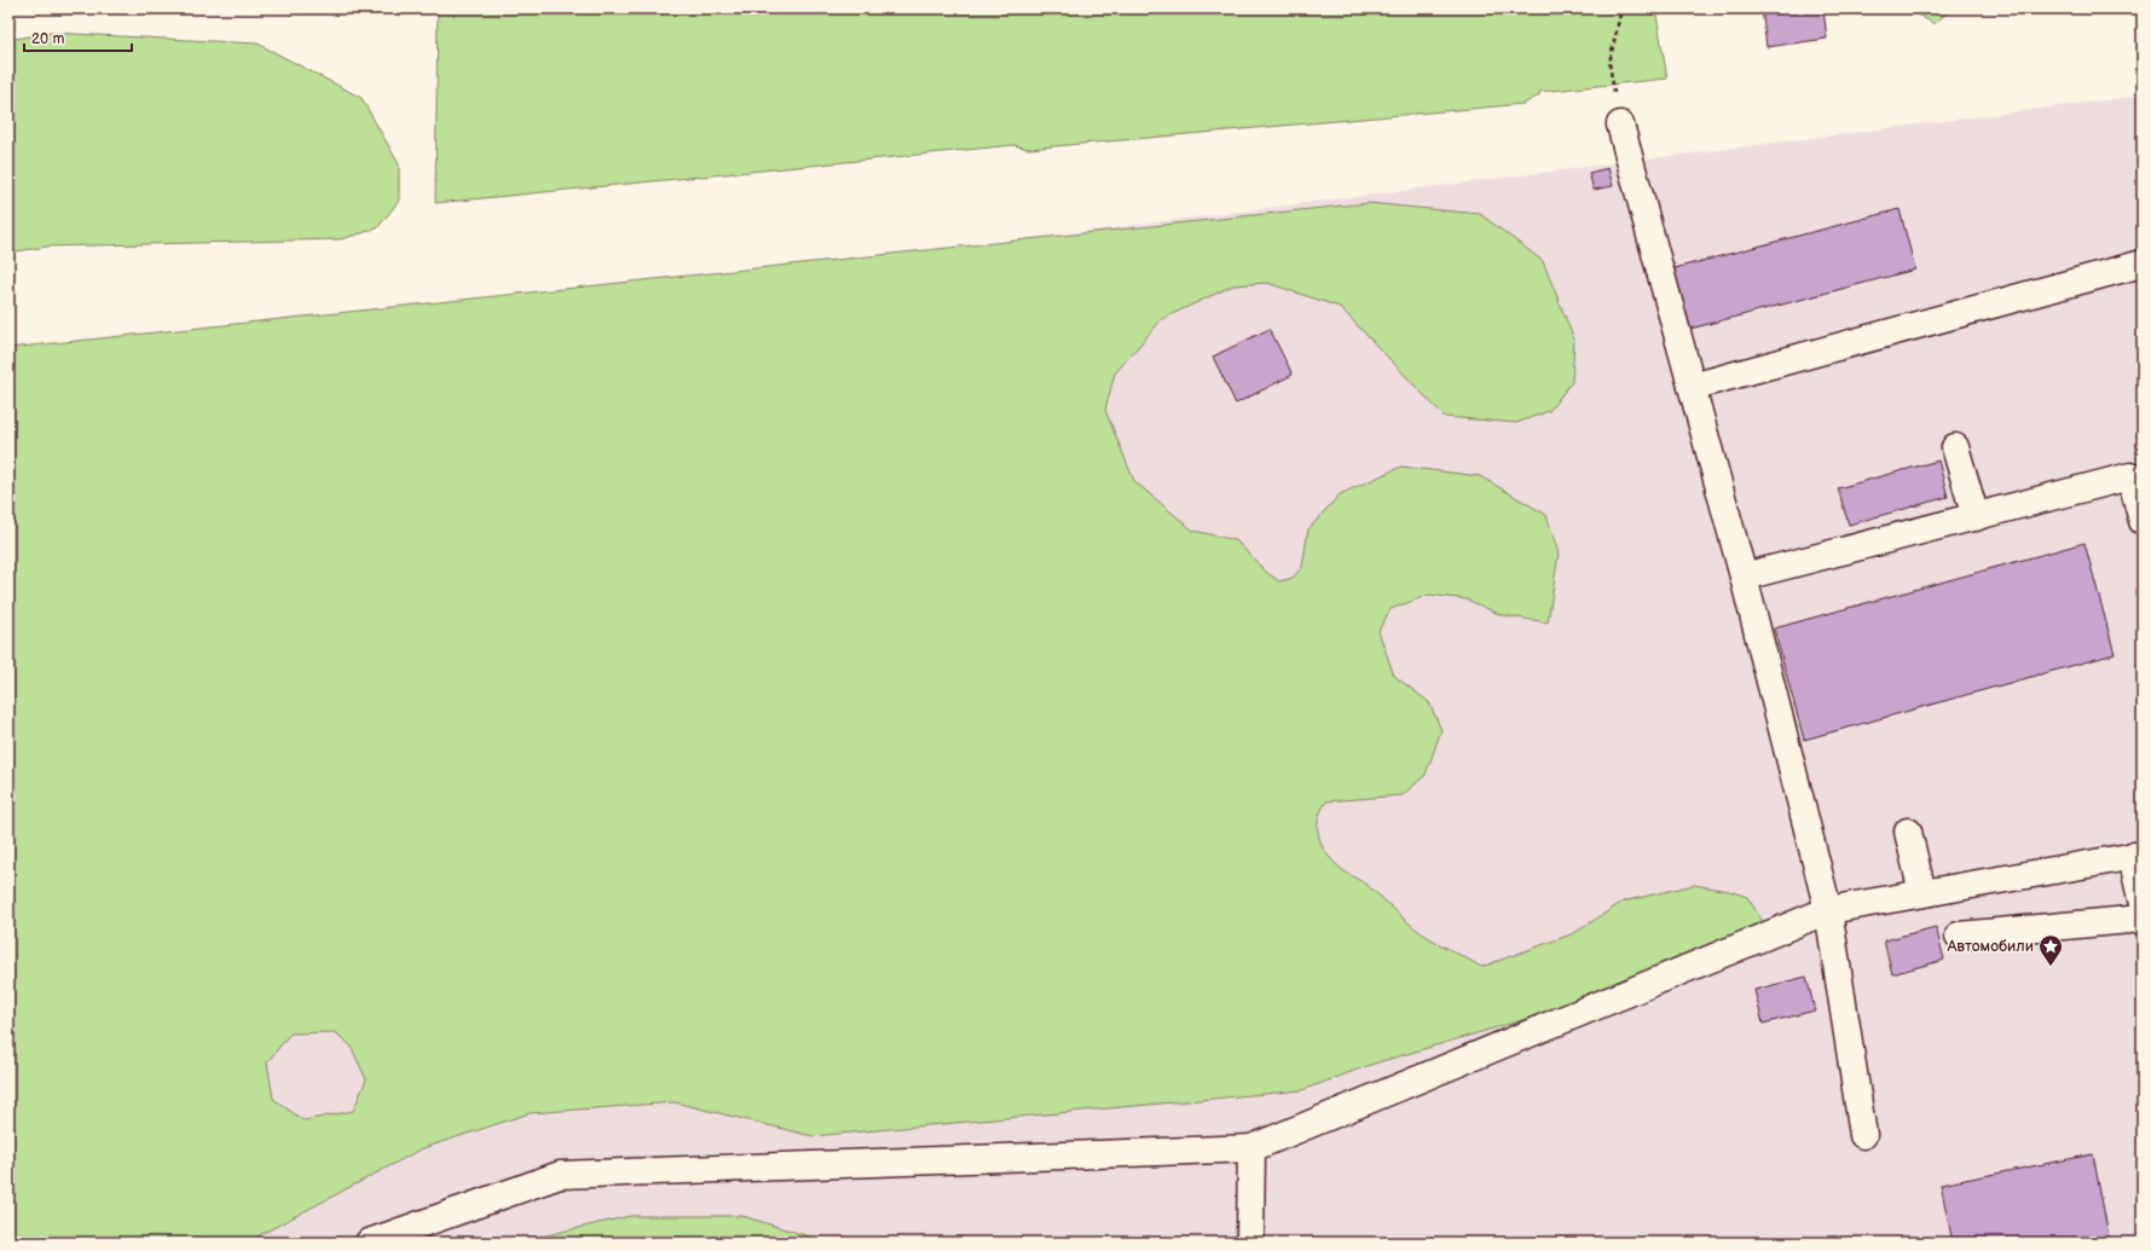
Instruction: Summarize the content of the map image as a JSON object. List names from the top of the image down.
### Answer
{
  "places": {
    "place": ["Автомобили"]
  },
  "scale_bar": "20 m"
}
